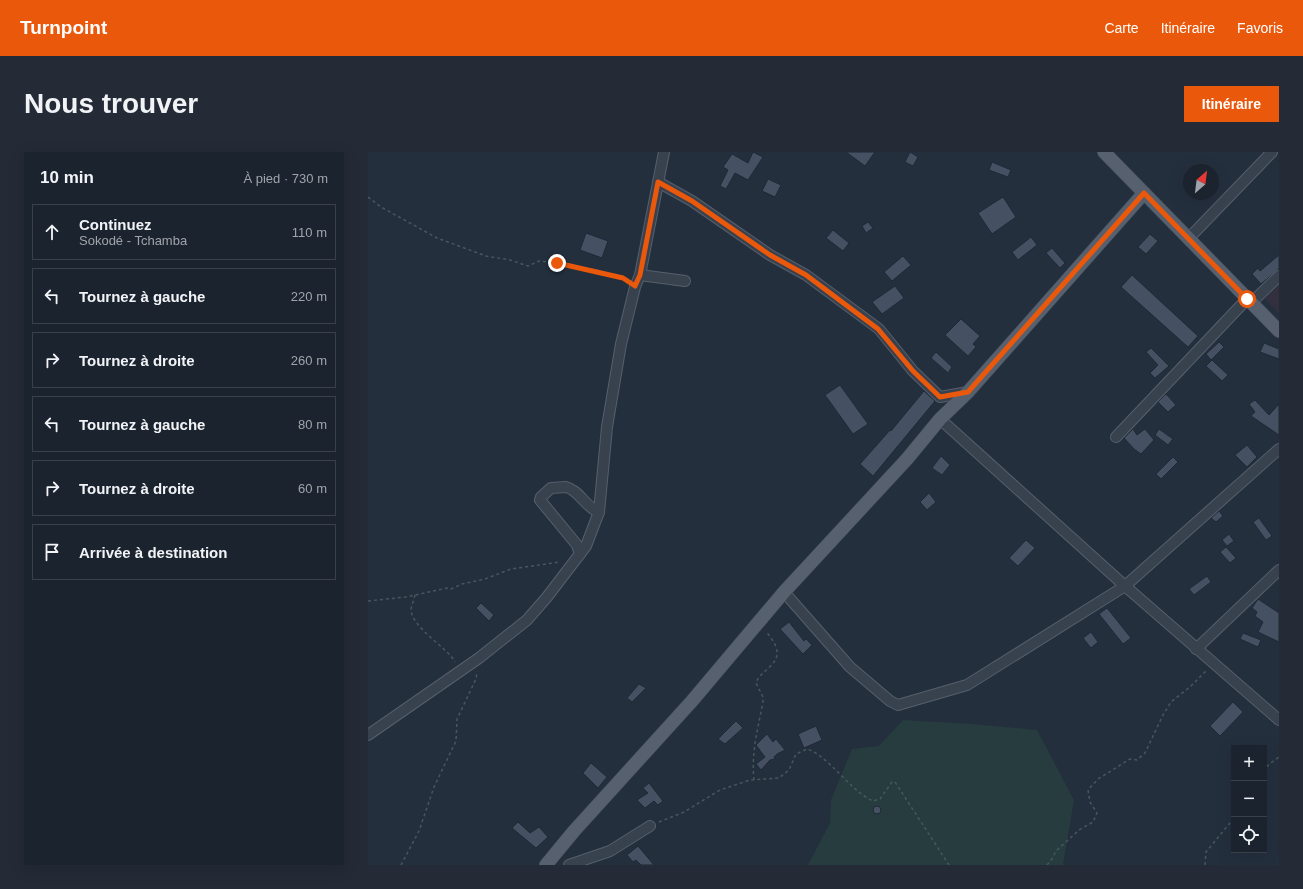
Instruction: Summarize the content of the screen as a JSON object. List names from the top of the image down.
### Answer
{
  "north": "top right",
  "page": {
    "header": "Turnpoint",
    "nav": ["Carte", "Itinéraire", "Favoris"],
    "buttons": "Itinéraire",
    "title": "Nous trouver",
    "heading": ["10 min", "À pied · 730 m"],
    "list": [
      ["Continuez", "Sokodé - Tchamba", "110 m"],
      ["Tournez à gauche", "220 m"],
      ["Tournez à droite", "260 m"],
      ["Tournez à gauche", "80 m"],
      ["Tournez à droite", "60 m"],
      "Arrivée à destination"
    ],
    "map_buttons": ["+", "−"]
  }
}
